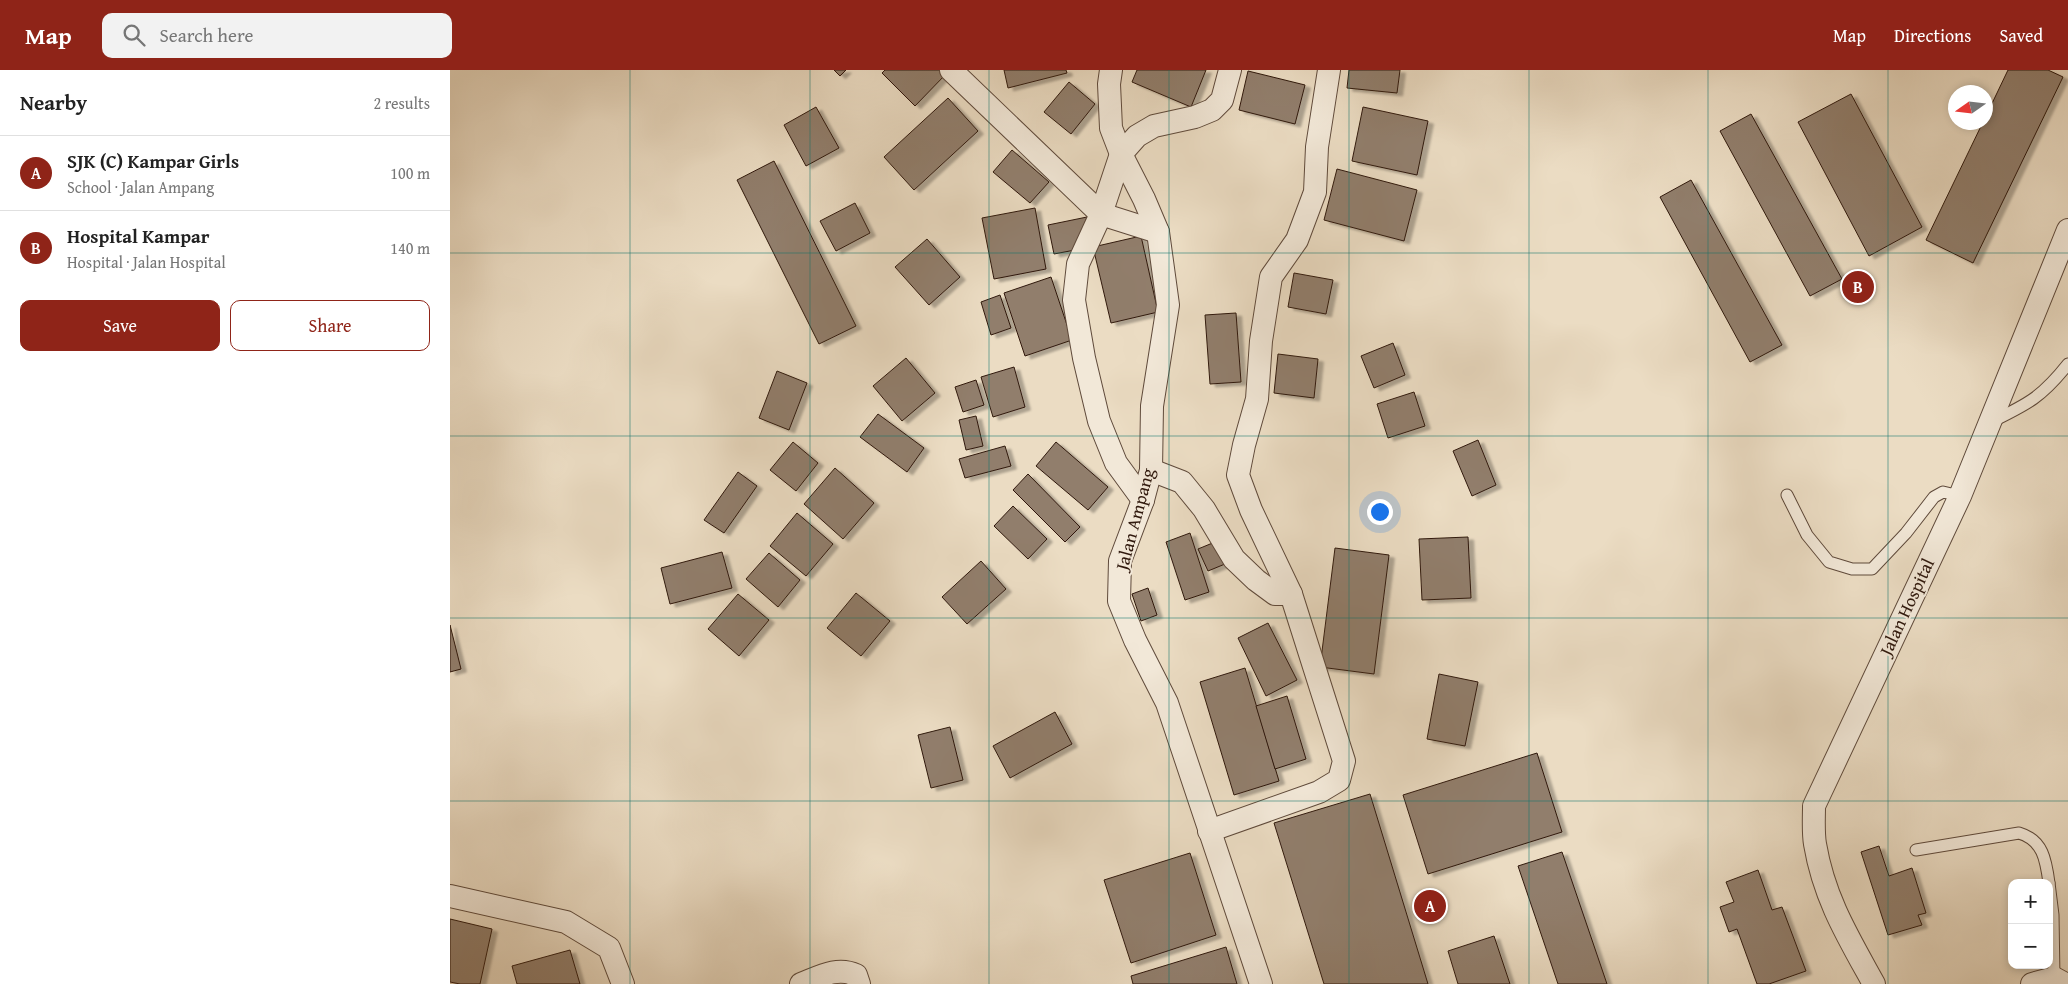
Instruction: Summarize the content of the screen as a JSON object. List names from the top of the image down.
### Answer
{
  "streets": {
    "street": ["Jalan Ampang", "Jalan Hospital"]
  },
  "north": "left",
  "page": {
    "header": "Map",
    "search": "Search here",
    "nav": ["Map", "Directions", "Saved"],
    "heading": ["Nearby", "2 results"],
    "list": [
      {
        "mark": "A",
        "name": "SJK (C) Kampar Girls",
        "note": "School · Jalan Ampang",
        "value": "100 m"
      },
      {
        "mark": "B",
        "name": "Hospital Kampar",
        "note": "Hospital · Jalan Hospital",
        "value": "140 m"
      }
    ],
    "pins": ["B", "A"],
    "buttons": ["Save", "Share"],
    "map_buttons": ["+", "−"]
  }
}
